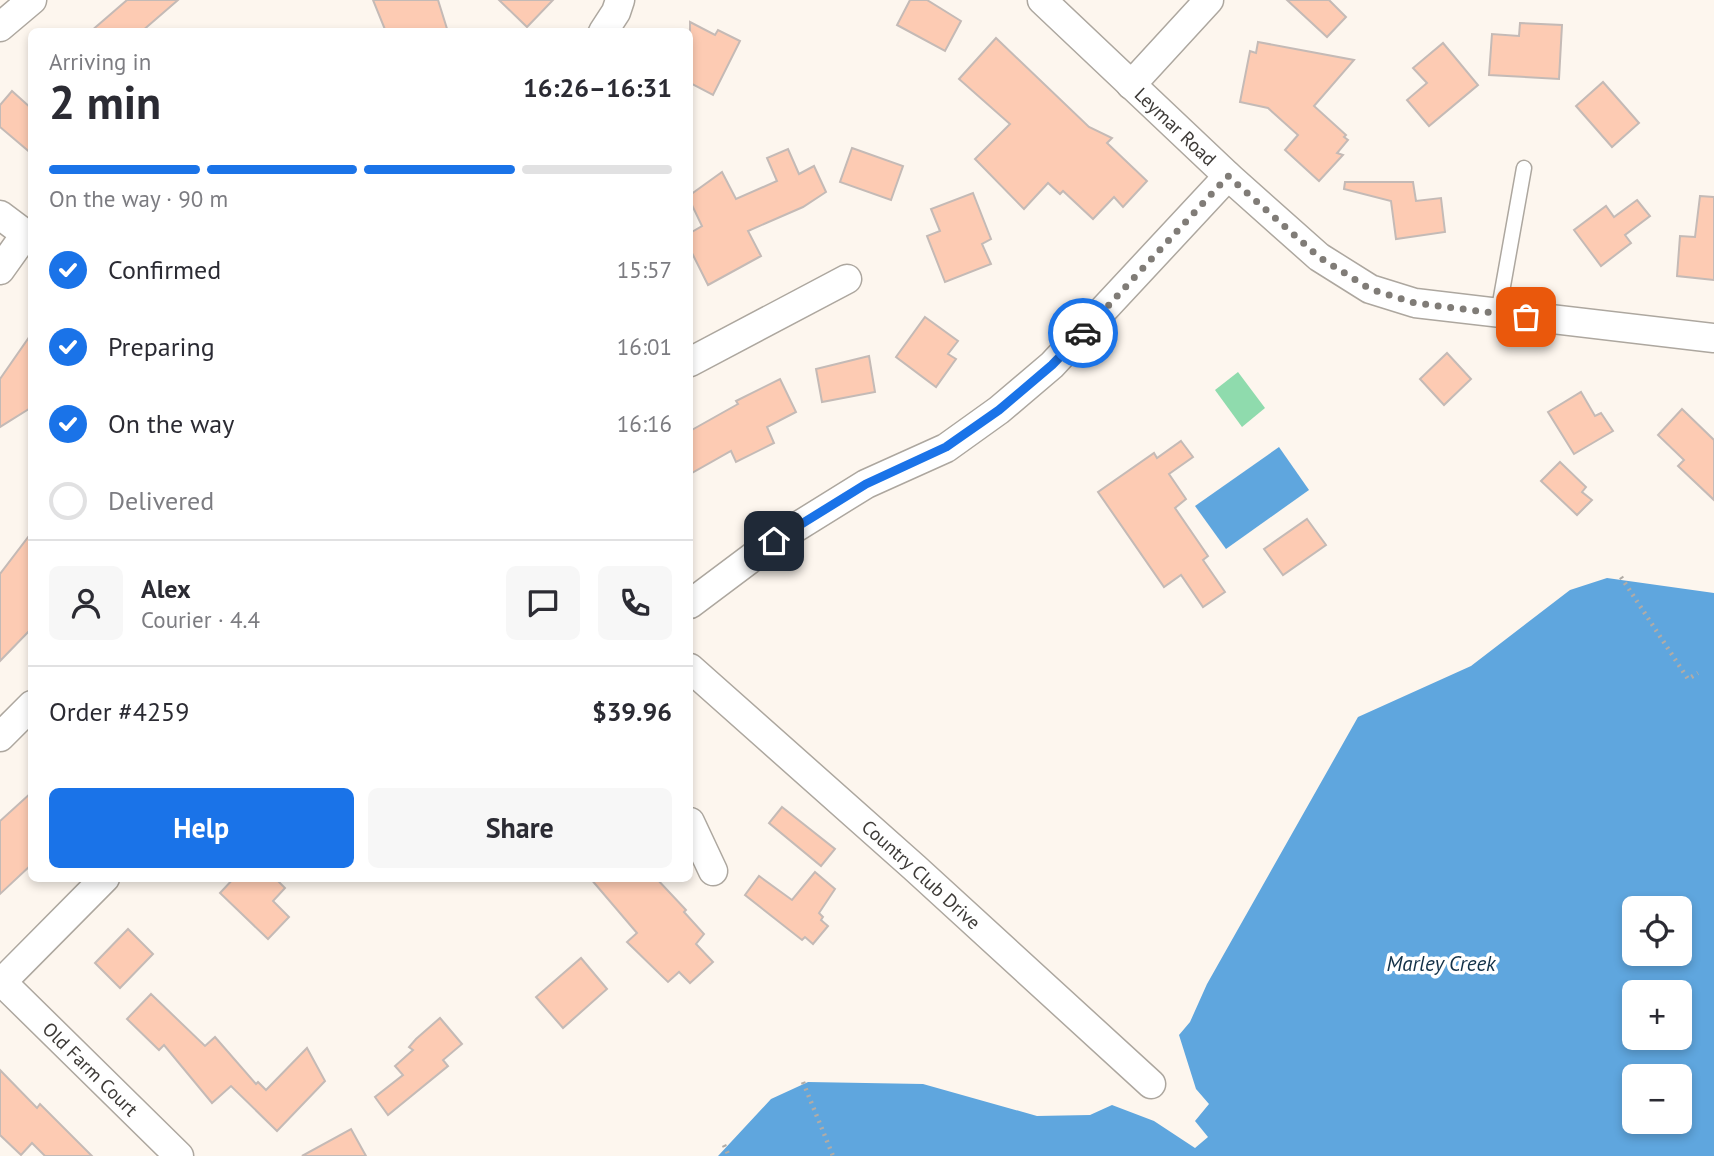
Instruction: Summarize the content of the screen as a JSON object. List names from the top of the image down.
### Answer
{
  "streets": {
    "street": ["Leymar Road", "Country Club Drive", "Old Farm Court"]
  },
  "water": ["Marley Creek"],
  "page": {
    "heading": ["2 min", "Arriving in", "16:26–16:31"],
    "panel": [
      "Alex",
      "Courier · 4.4",
      "Order #4259",
      "$39.96"
    ],
    "bar": "On the way · 90 m",
    "list": [
      ["Confirmed", "15:57"],
      ["Preparing", "16:01"],
      ["On the way", "16:16"],
      "Delivered"
    ],
    "buttons": ["Help", "Share"],
    "map_buttons": ["+", "−"]
  }
}
